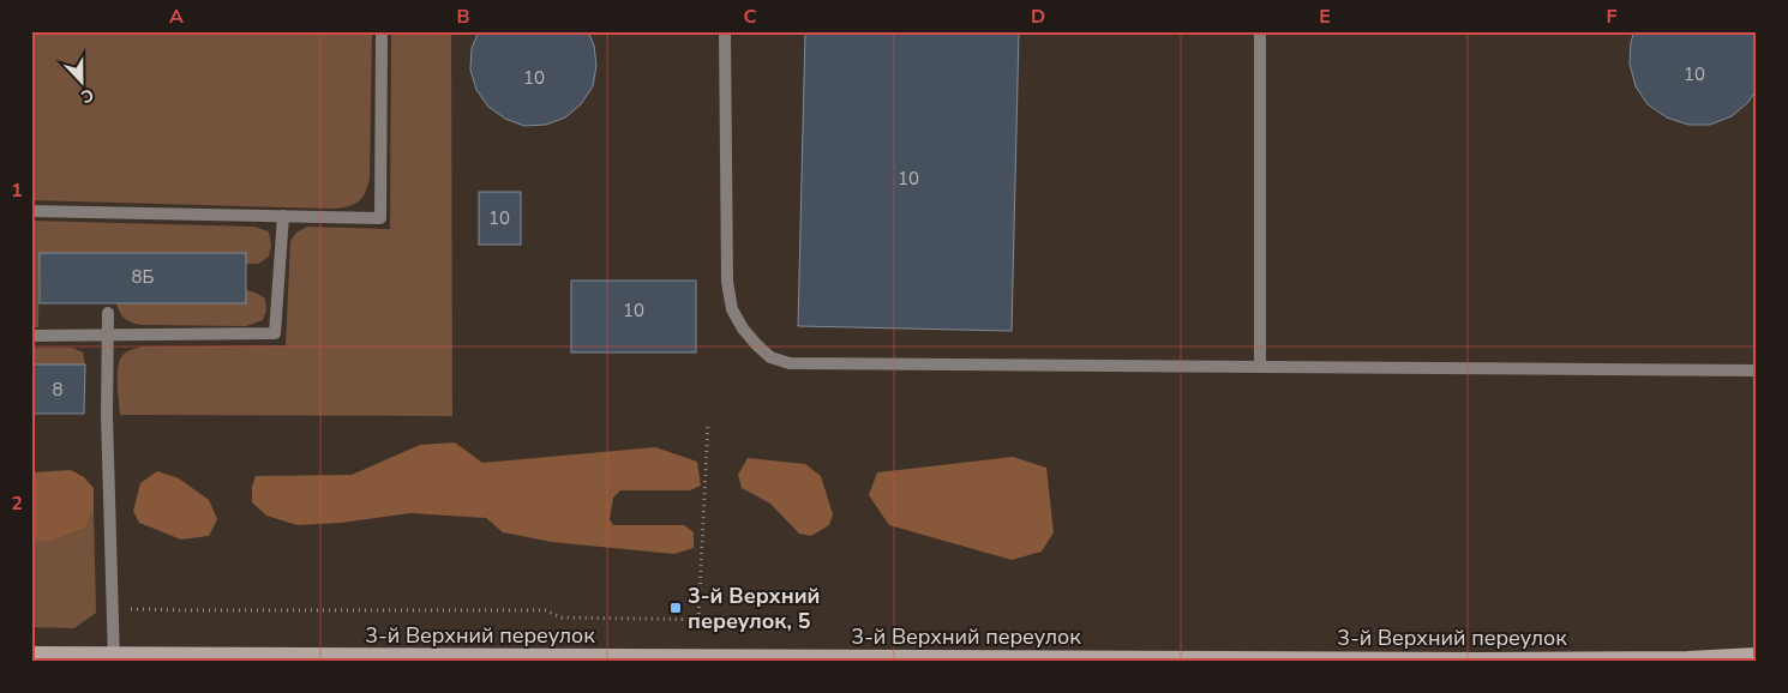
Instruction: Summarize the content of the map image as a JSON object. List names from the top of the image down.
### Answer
{
  "streets": {
    "street": ["3-й Верхний переулок"]
  },
  "places": {
    "transit": ["3-й Верхний переулок, 5"]
  },
  "house_numbers": [
    "10",
    "10",
    "10",
    "10",
    "8Б",
    "10",
    "8"
  ],
  "north": "bottom",
  "grid": {
    "columns": [
      "A",
      "B",
      "C",
      "D",
      "E",
      "F"
    ],
    "rows": ["1", "2"]
  }
}
